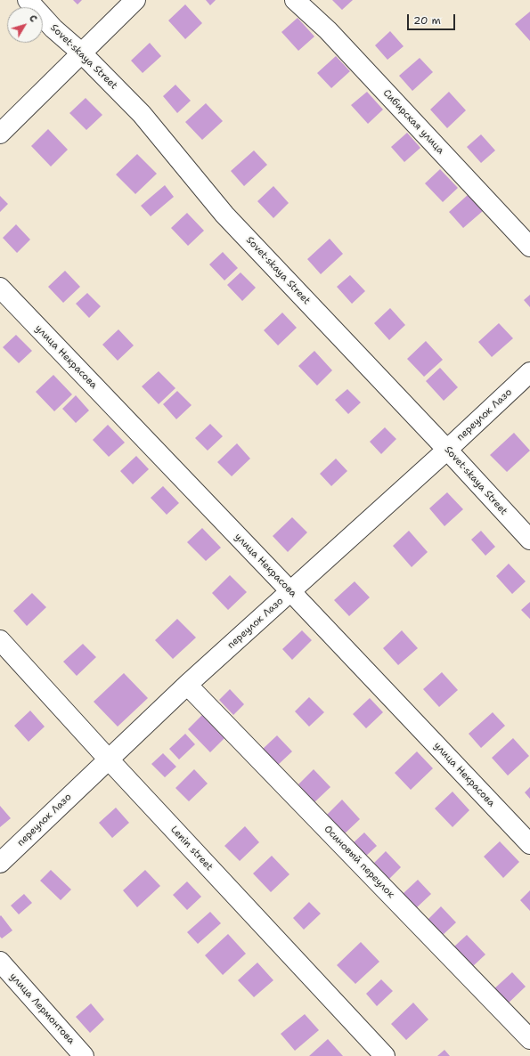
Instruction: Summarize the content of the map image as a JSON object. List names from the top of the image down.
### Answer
{
  "streets": {
    "street": [
      "Sovet·skaya Street",
      "Сибирская улица",
      "улица Некрасова",
      "переулок Лазо",
      "Lenin street",
      "Осиновый переулок",
      "улица Лермонтова"
    ]
  },
  "crossings": [
    ["Sovet·skaya Street", "переулок Лазо"],
    ["улица Некрасова", "переулок Лазо"],
    ["переулок Лазо", "Lenin street"],
    ["переулок Лазо", "Осиновый переулок"]
  ],
  "scale_bar": "20 m",
  "north": "top right"
}
